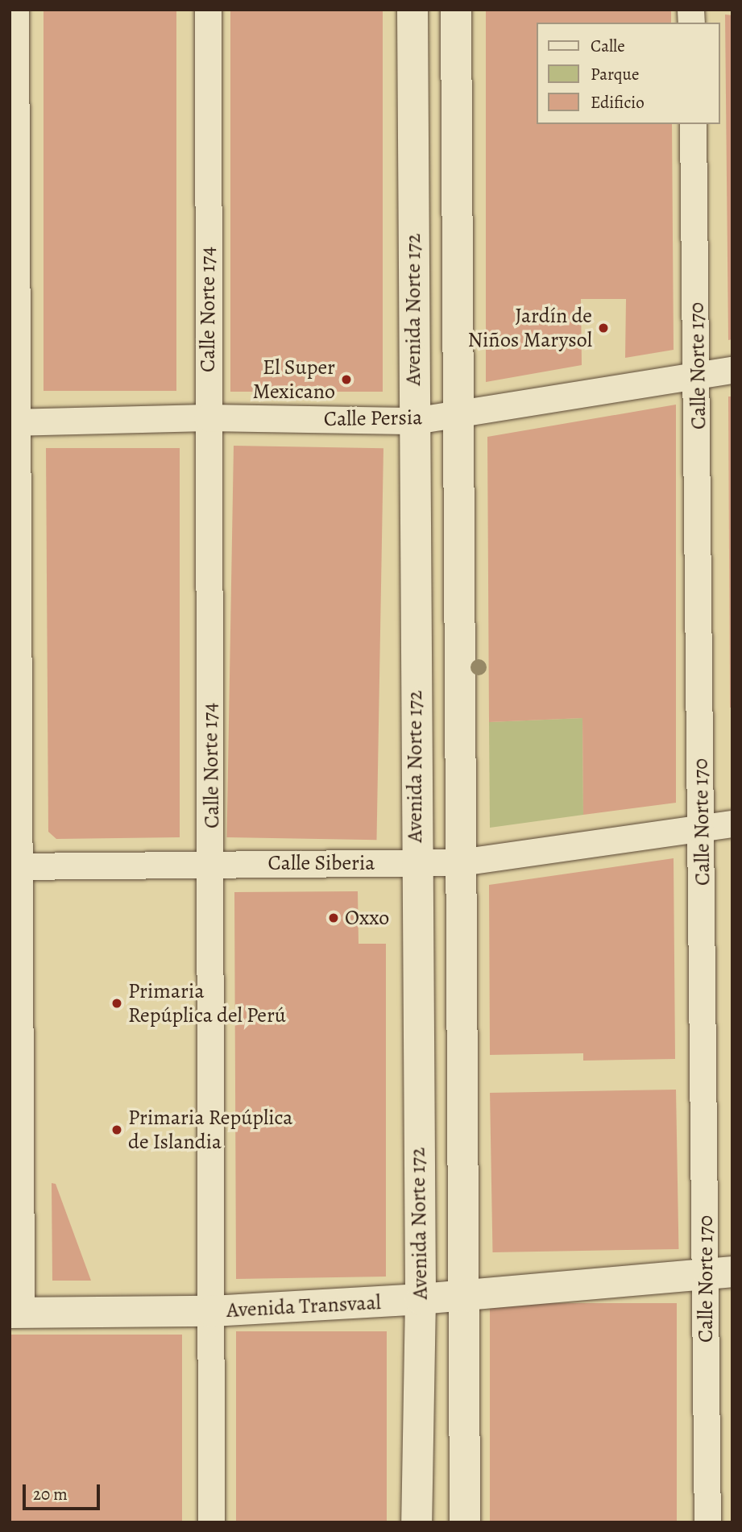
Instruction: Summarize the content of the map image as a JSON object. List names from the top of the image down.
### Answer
{
  "streets": {
    "street": [
      "Calle Norte 174",
      "Avenida Norte 172",
      "Calle Norte 170",
      "Calle Persia",
      "Calle Siberia",
      "Avenida Transvaal"
    ]
  },
  "crossings": [
    ["Calle Norte 174", "Calle Persia"],
    ["Calle Norte 174", "Calle Siberia"],
    ["Calle Norte 174", "Avenida Transvaal"],
    ["Avenida Norte 172", "Calle Persia"],
    ["Avenida Norte 172", "Calle Siberia"],
    ["Avenida Norte 172", "Avenida Transvaal"],
    ["Calle Norte 170", "Calle Persia"],
    ["Calle Norte 170", "Calle Siberia"],
    ["Calle Norte 170", "Avenida Transvaal"]
  ],
  "places": [
    "Jardín de Niños Marysol",
    "El Super Mexicano",
    "Oxxo",
    "Primaria Repúplica del Perú",
    "Primaria Repúplica de Islandia"
  ],
  "legend": ["Calle", "Parque", "Edificio"],
  "scale_bar": "20 m"
}
